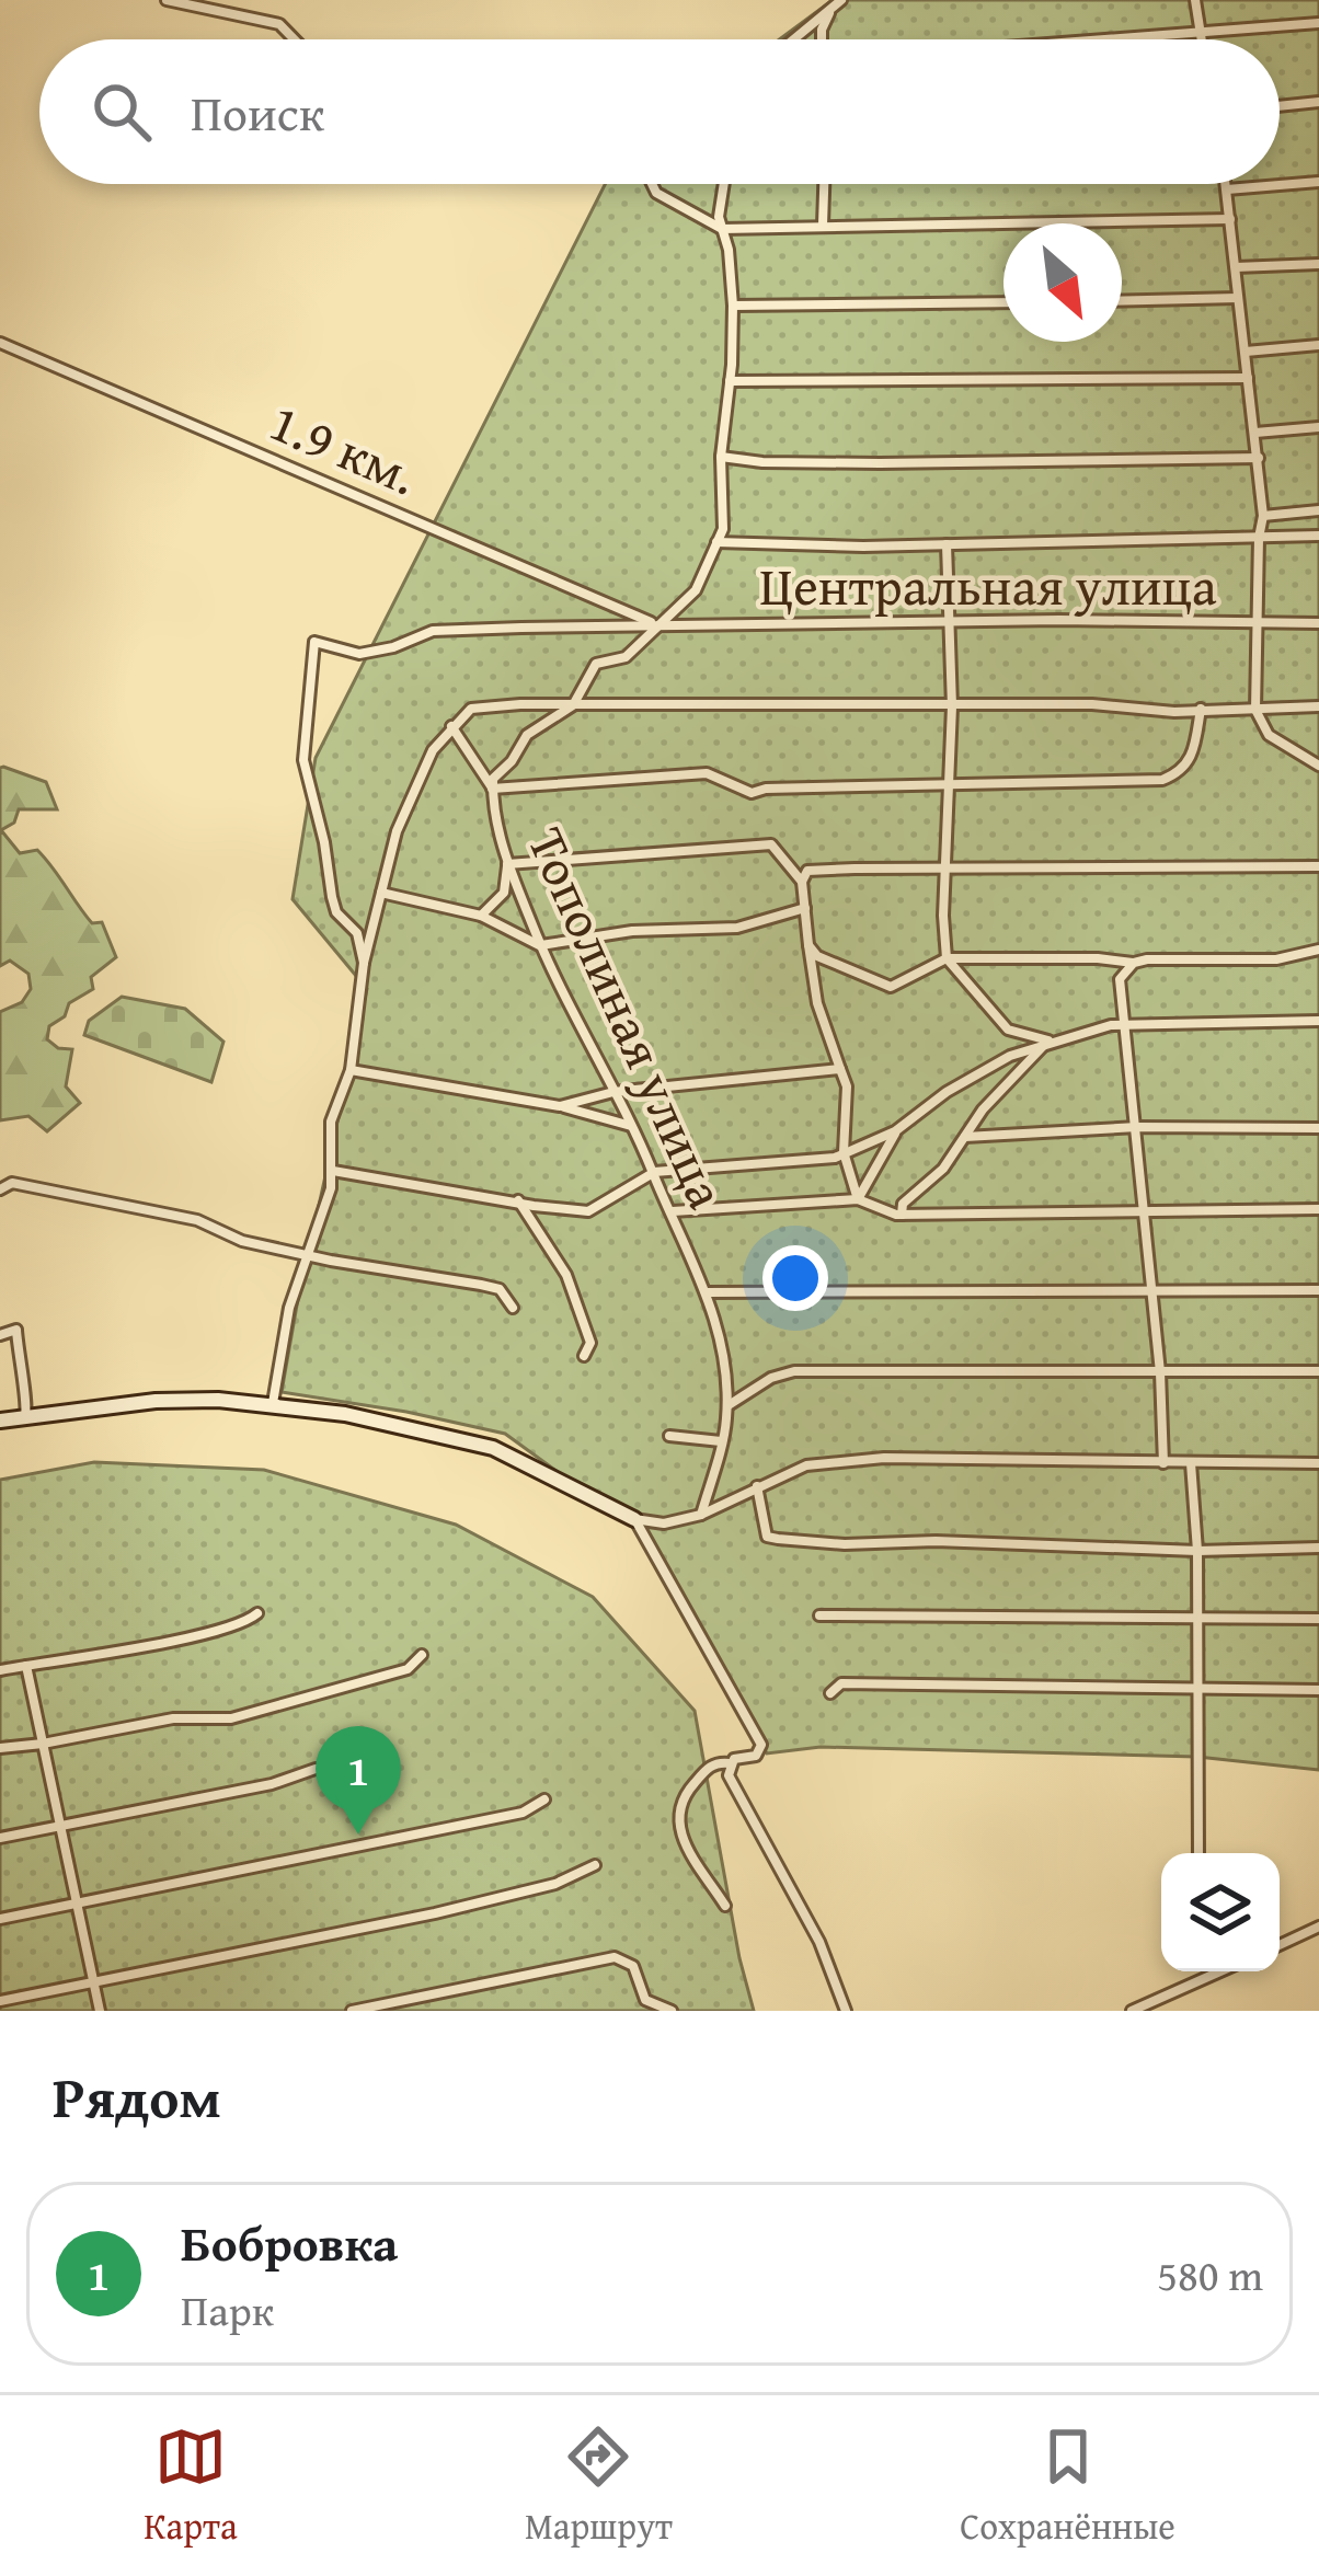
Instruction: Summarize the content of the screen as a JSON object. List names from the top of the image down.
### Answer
{
  "streets": {
    "street": ["1.9 км.", "Центральная улица", "Тополиная улица"]
  },
  "crossings": [
    ["1.9 км.", "Центральная улица"],
    ["1.9 км.", "Тополиная улица"],
    ["Центральная улица", "Тополиная улица"]
  ],
  "north": "bottom right",
  "page": {
    "search": "Поиск",
    "pins": "1",
    "heading": "Рядом",
    "list": [
      {
        "mark": "1",
        "name": "Бобровка",
        "note": "Парк",
        "value": "580 m"
      }
    ],
    "nav": ["Карта", "Маршрут", "Сохранённые"]
  }
}
